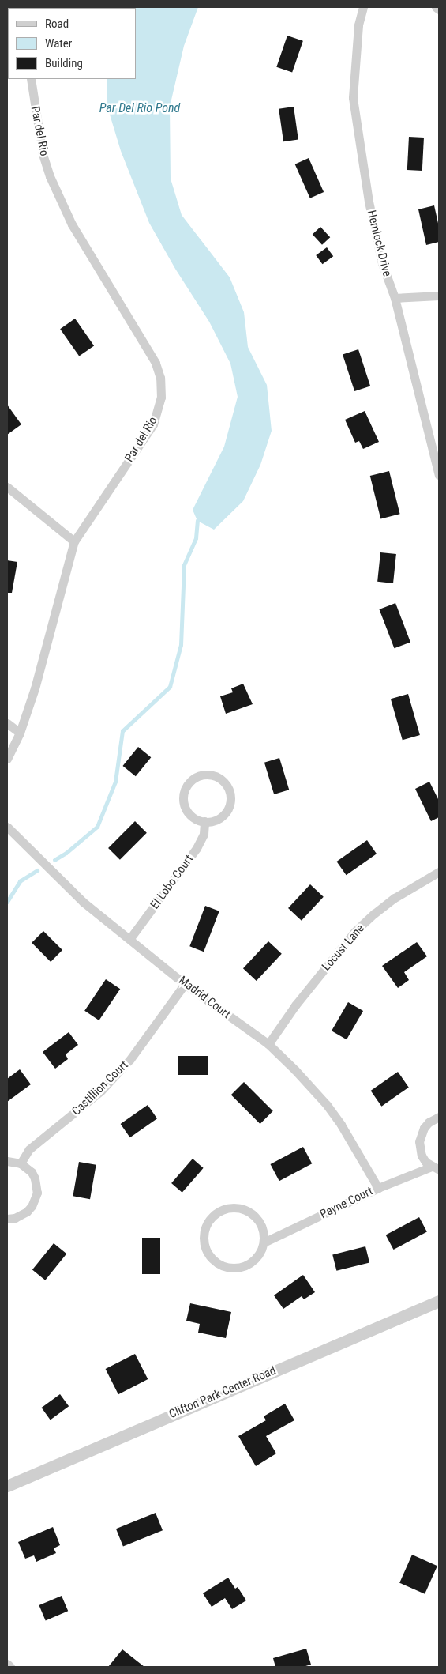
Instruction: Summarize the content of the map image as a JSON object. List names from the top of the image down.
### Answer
{
  "streets": {
    "street": [
      "Par del Rio",
      "Hemlock Drive",
      "El Lobo Court",
      "Locust Lane",
      "Madrid Court",
      "Castillion Court",
      "Payne Court",
      "Clifton Park Center Road"
    ]
  },
  "crossings": [
    ["El Lobo Court", "Madrid Court"],
    ["Locust Lane", "Madrid Court"],
    ["Madrid Court", "Castillion Court"],
    ["Madrid Court", "Payne Court"]
  ],
  "water": ["Par Del Rio Pond"],
  "legend": ["Road", "Water", "Building"]
}
